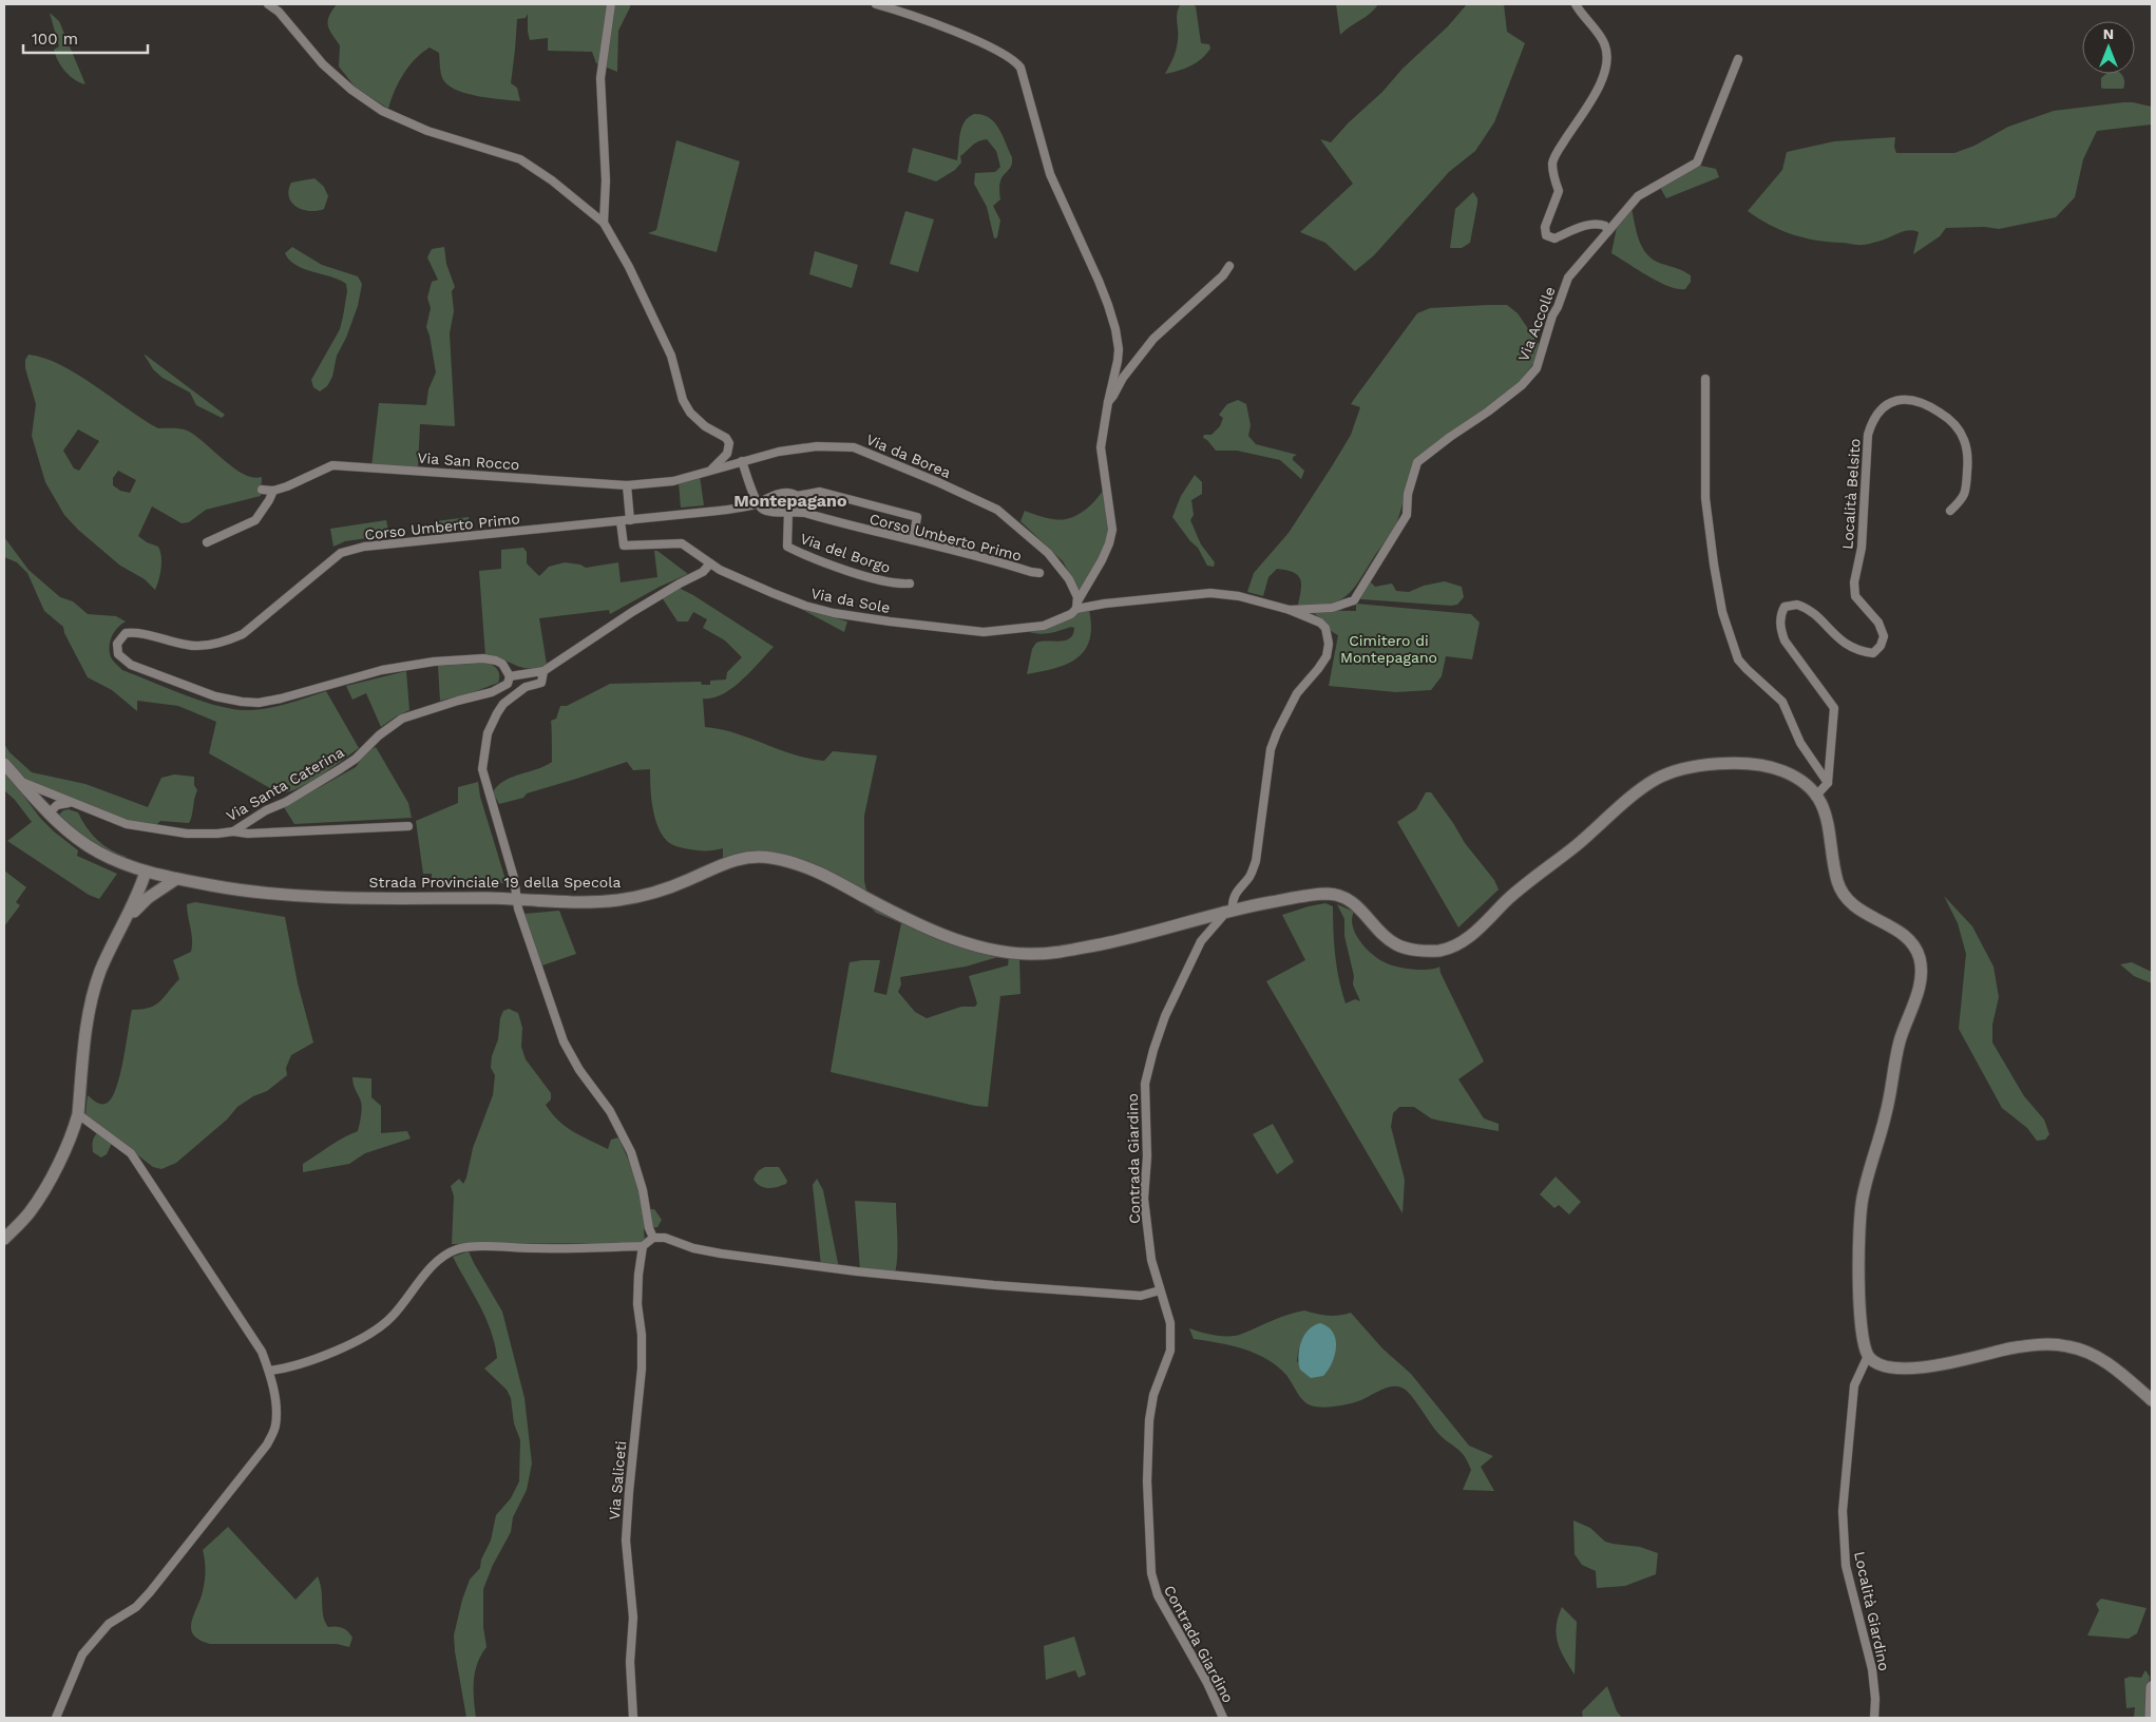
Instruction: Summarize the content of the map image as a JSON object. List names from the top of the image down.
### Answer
{
  "streets": {
    "main road": ["Strada Provinciale 19 della Specola"],
    "street": [
      "Via Accolle",
      "Via da Borea",
      "Via San Rocco",
      "Località Belsito",
      "Corso Umberto Primo",
      "Via del Borgo",
      "Via da Sole",
      "Via Santa Caterina",
      "Contrada Giardino",
      "Via Saliceti",
      "Località Giardino"
    ]
  },
  "crossings": [
    ["Via Accolle", "Contrada Giardino"],
    ["Via da Borea", "Via San Rocco"],
    ["Via da Borea", "Via da Sole"],
    ["Corso Umberto Primo", "Via del Borgo"],
    ["Corso Umberto Primo", "Via da Sole"],
    ["Corso Umberto Primo", "Via Santa Caterina"],
    ["Via Santa Caterina", "Strada Provinciale 19 della Specola"],
    ["Strada Provinciale 19 della Specola", "Contrada Giardino"],
    ["Strada Provinciale 19 della Specola", "Località Giardino"]
  ],
  "districts": ["Montepagano"],
  "parks": ["Cimitero di Montepagano"],
  "scale_bar": "100 m",
  "north": "top"
}
